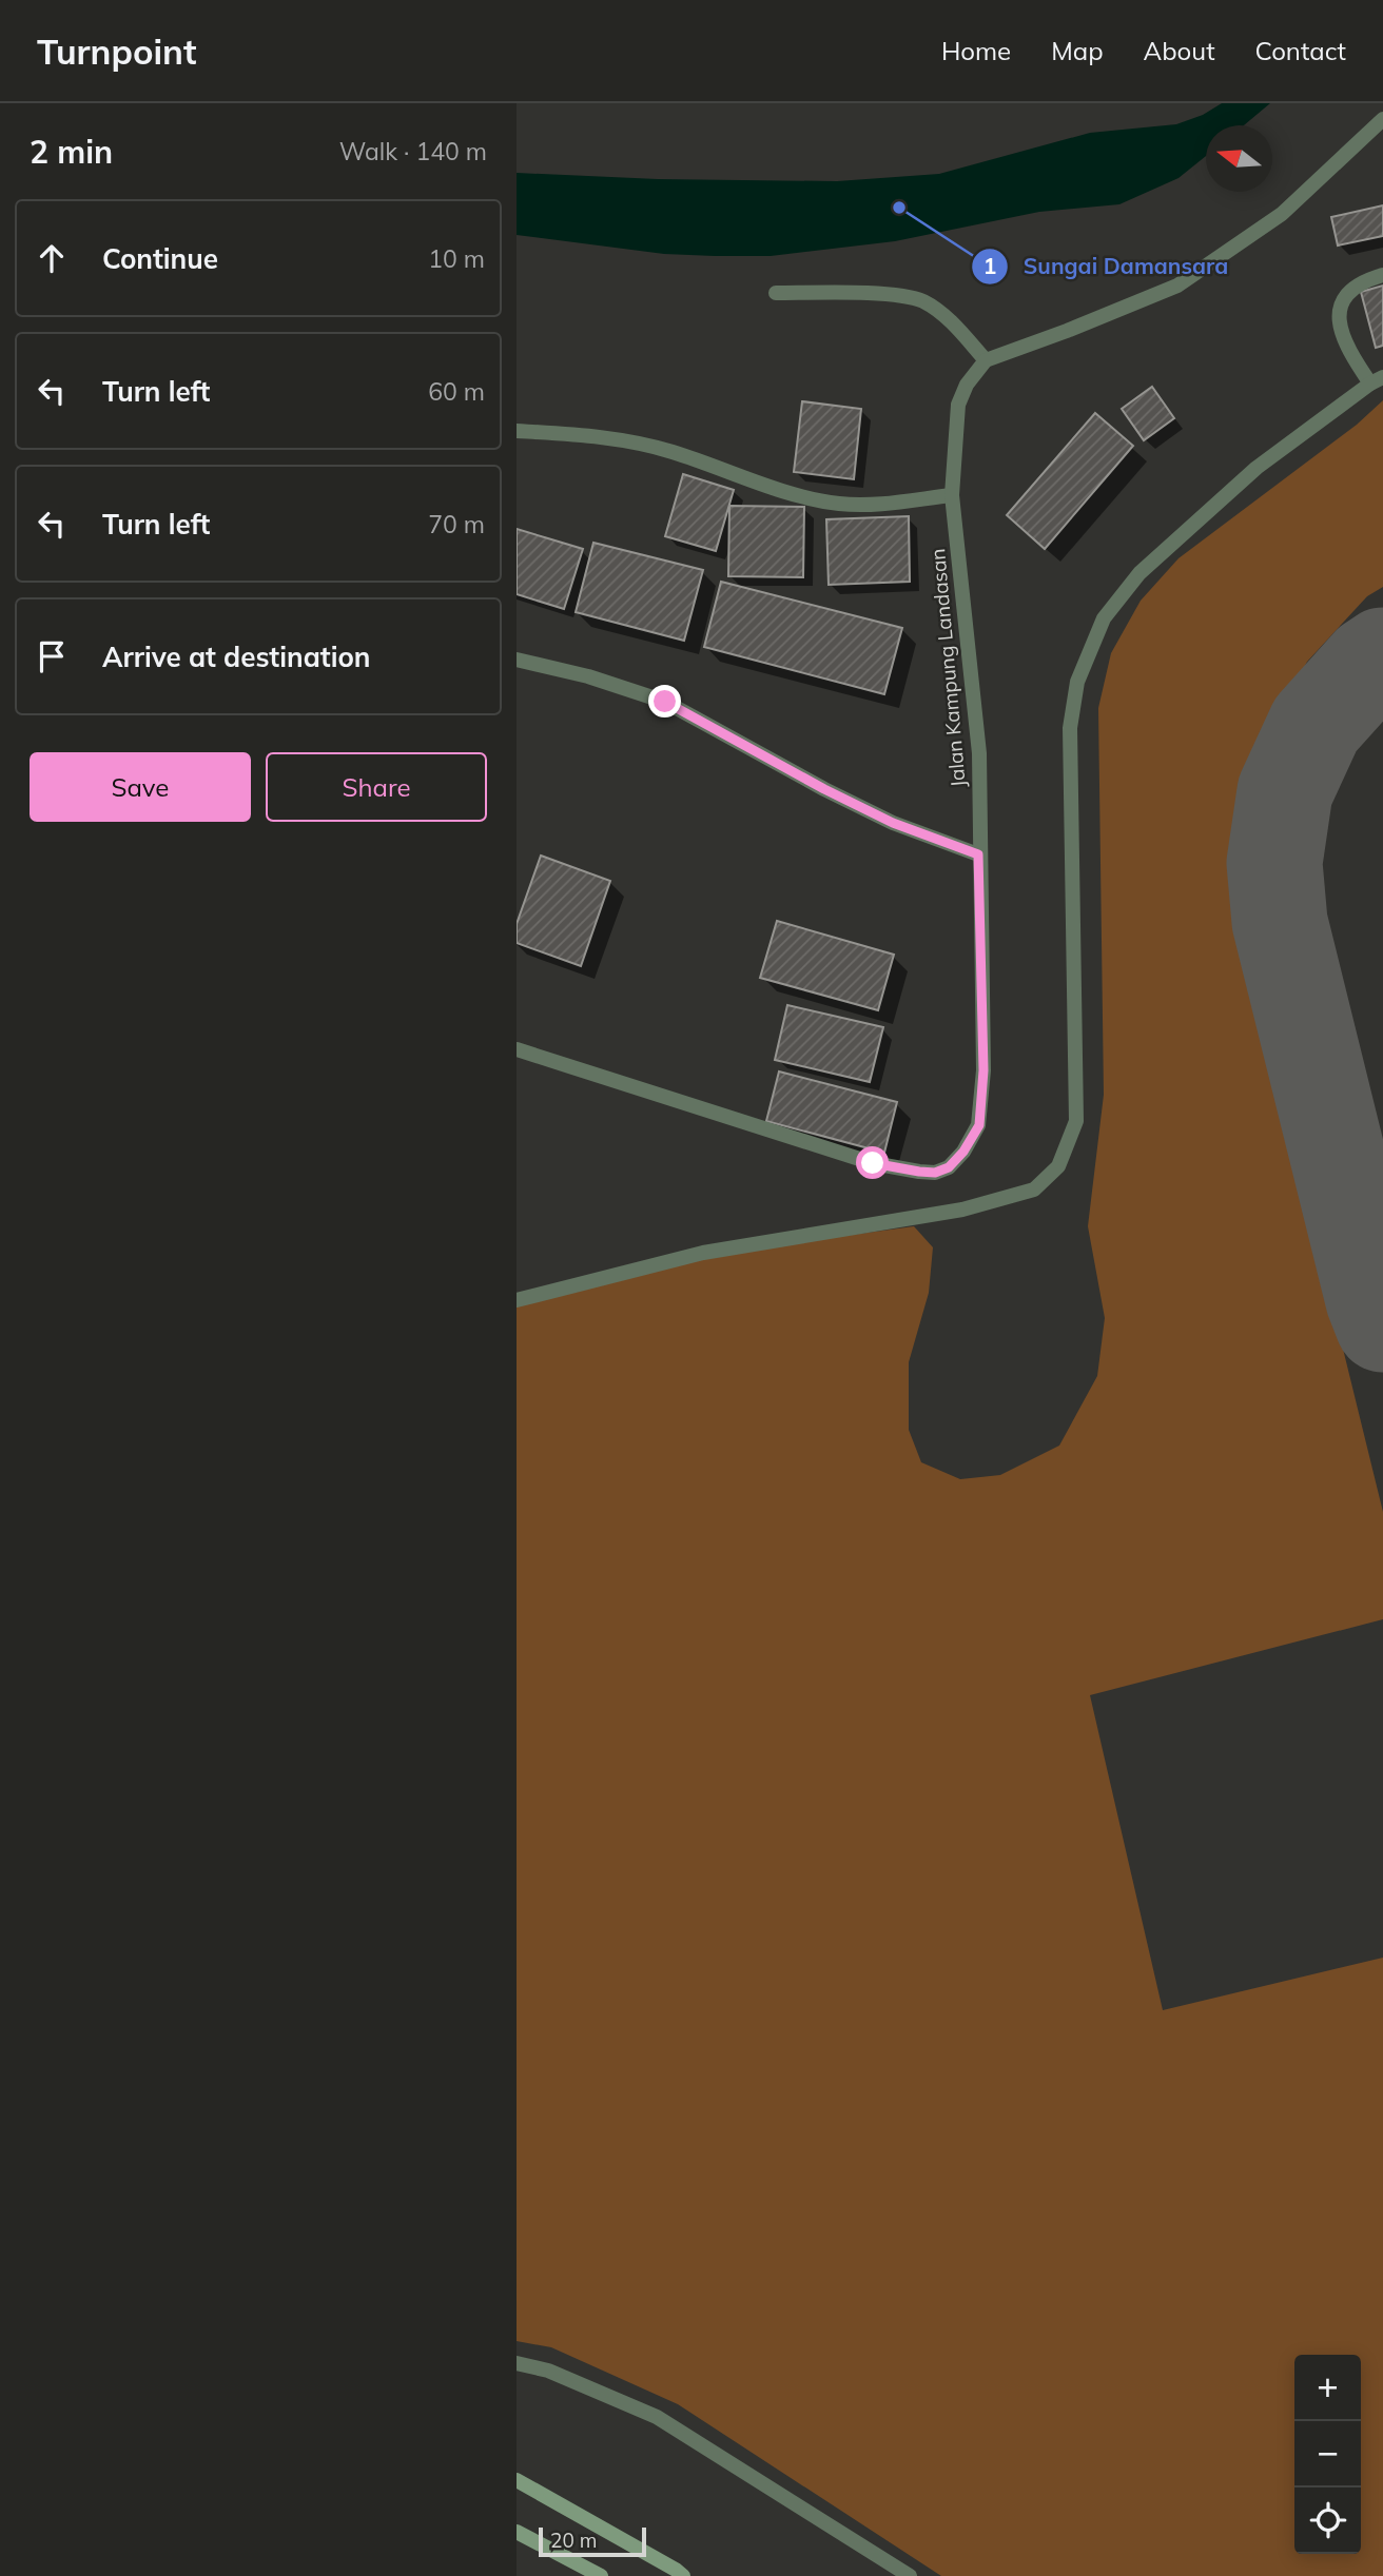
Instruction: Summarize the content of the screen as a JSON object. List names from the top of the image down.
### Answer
{
  "streets": {
    "street": ["Jalan Kampung Landasan"]
  },
  "places": ["Sungai Damansara"],
  "scale_bar": "20 m",
  "north": "left",
  "page": {
    "header": "Turnpoint",
    "nav": [
      "Home",
      "Map",
      "About",
      "Contact"
    ],
    "heading": ["2 min", "Walk · 140 m"],
    "list": [
      ["Continue", "10 m"],
      ["Turn left", "60 m"],
      ["Turn left", "70 m"],
      "Arrive at destination"
    ],
    "buttons": ["Save", "Share"],
    "map_buttons": ["+", "−"],
    "scale": "20 m"
  }
}
